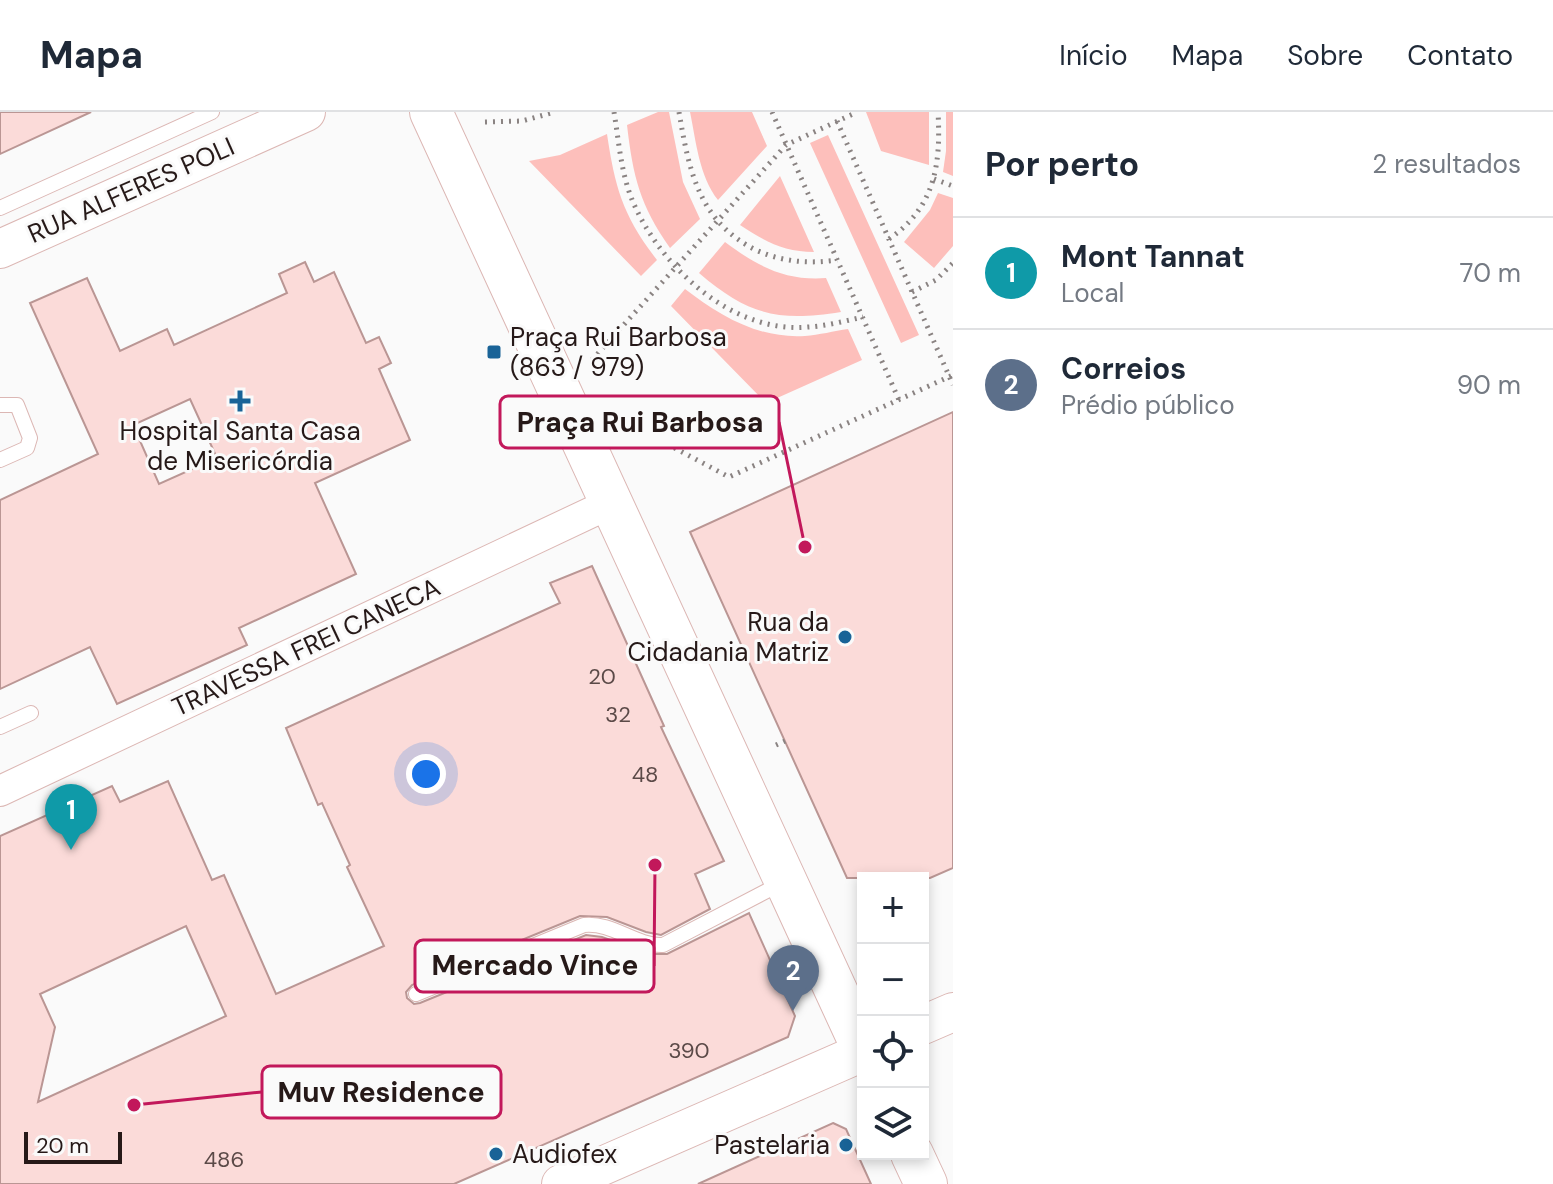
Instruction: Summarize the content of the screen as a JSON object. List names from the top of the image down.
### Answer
{
  "streets": {
    "street": ["RUA ALFERES POLI", "TRAVESSA FREI CANECA"]
  },
  "places": {
    "transit": ["Praça Rui Barbosa (863 / 979)"],
    "health": ["Hospital Santa Casa de Misericórdia"],
    "other": [
      "Praça Rui Barbosa",
      "Rua da Cidadania Matriz",
      "Mercado Vince",
      "Muv Residence",
      "Pastelaria",
      "Audiofex"
    ]
  },
  "house_numbers": [
    "20",
    "32",
    "48",
    "390",
    "486"
  ],
  "scale_bar": "20 m",
  "page": {
    "header": "Mapa",
    "nav": [
      "Início",
      "Mapa",
      "Sobre",
      "Contato"
    ],
    "heading": ["Por perto", "2 resultados"],
    "list": [
      {
        "mark": "1",
        "name": "Mont Tannat",
        "note": "Local",
        "value": "70 m"
      },
      {
        "mark": "2",
        "name": "Correios",
        "note": "Prédio público",
        "value": "90 m"
      }
    ],
    "pins": ["1", "2"],
    "map_buttons": ["+", "−"],
    "scale": "20 m"
  }
}
